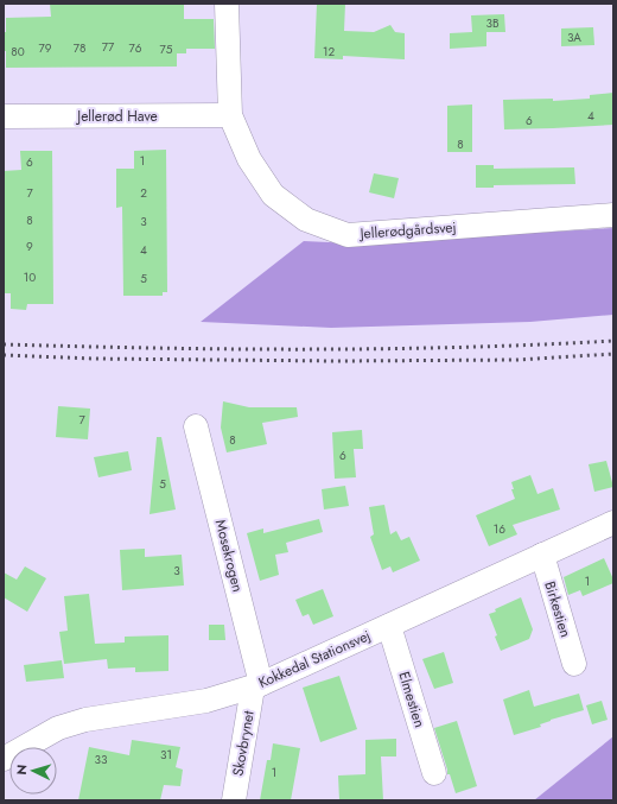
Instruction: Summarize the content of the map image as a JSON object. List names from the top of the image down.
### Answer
{
  "streets": {
    "street": [
      "Jellerød Have",
      "Jellerødgårdsvej",
      "Mosekrogen",
      "Birkestien",
      "Kokkedal Stationsvej",
      "Elmestien",
      "Skovbrynet"
    ]
  },
  "crossings": [
    ["Jellerød Have", "Jellerødgårdsvej"],
    ["Mosekrogen", "Kokkedal Stationsvej"],
    ["Mosekrogen", "Skovbrynet"],
    ["Birkestien", "Kokkedal Stationsvej"],
    ["Kokkedal Stationsvej", "Elmestien"],
    ["Kokkedal Stationsvej", "Skovbrynet"]
  ],
  "house_numbers": [
    "3B",
    "3A",
    "77",
    "79",
    "78",
    "76",
    "75",
    "80",
    "12",
    "4",
    "6",
    "8",
    "1",
    "6",
    "7",
    "2",
    "8",
    "3",
    "9",
    "4",
    "10",
    "5",
    "7",
    "8",
    "6",
    "5",
    "16",
    "3",
    "1",
    "31",
    "33",
    "1"
  ],
  "north": "left"
}
